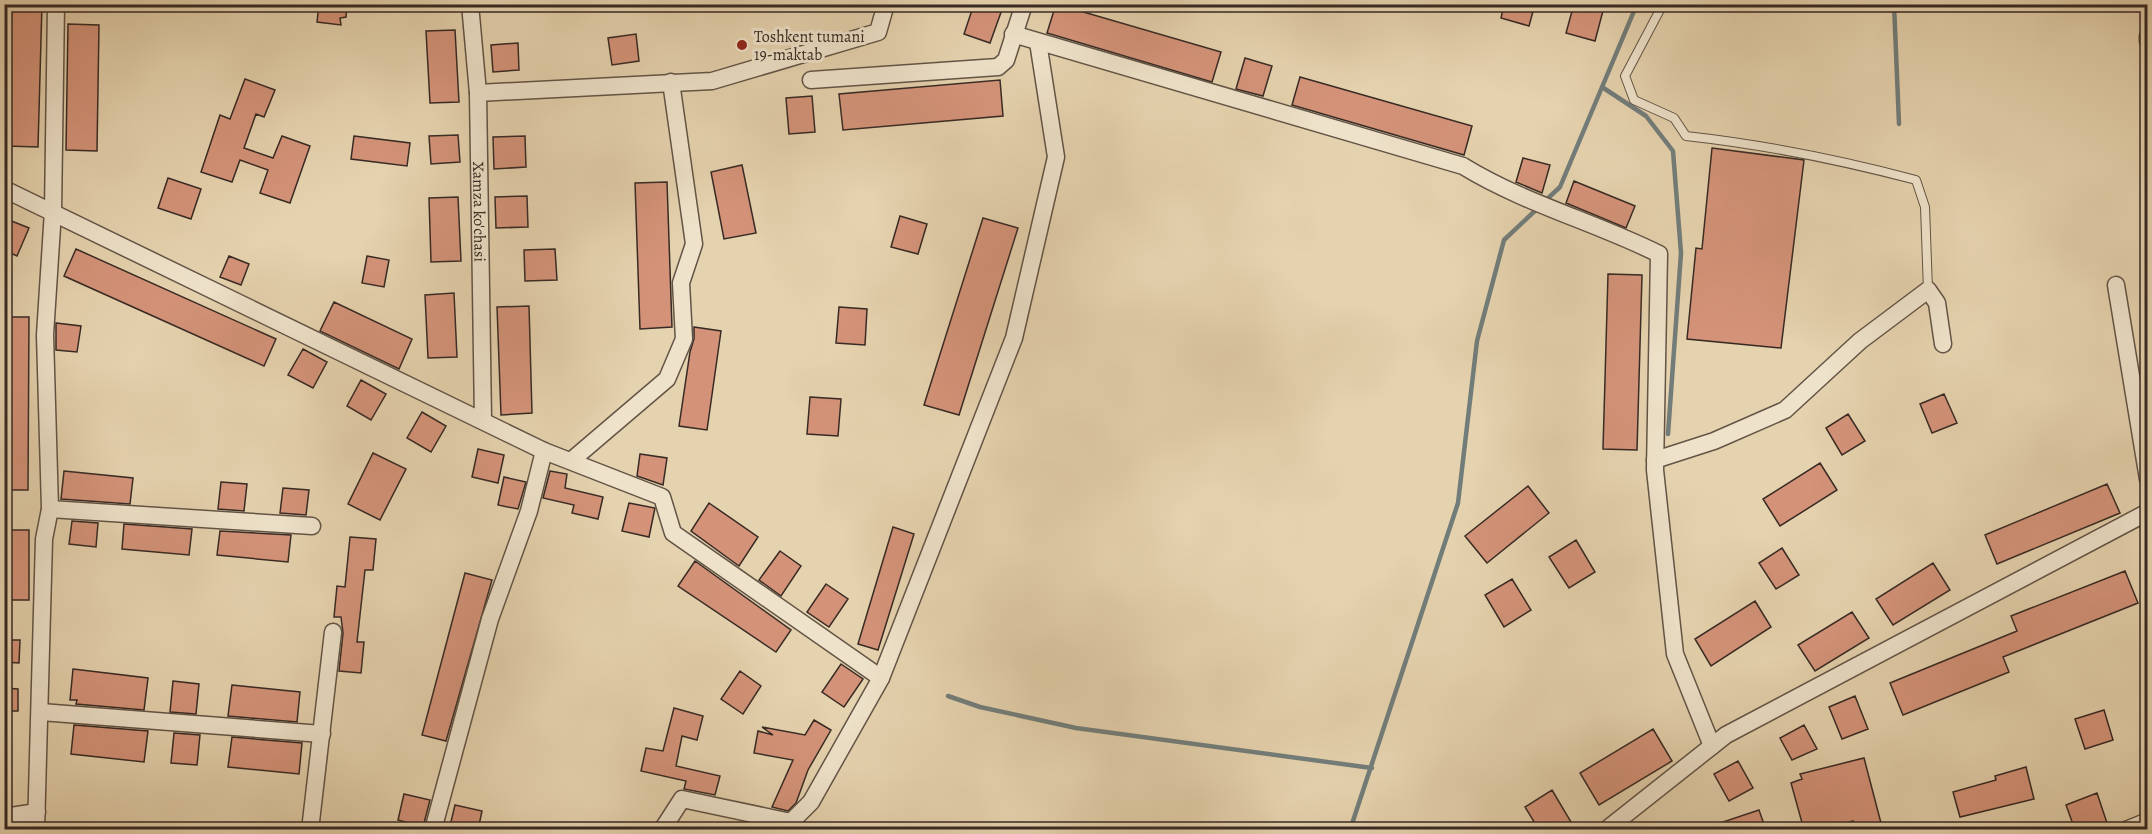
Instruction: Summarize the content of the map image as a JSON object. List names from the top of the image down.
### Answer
{
  "streets": {
    "street": ["Xamza ko'chasi"]
  },
  "places": ["Toshkent tumani 19-maktab"]
}
